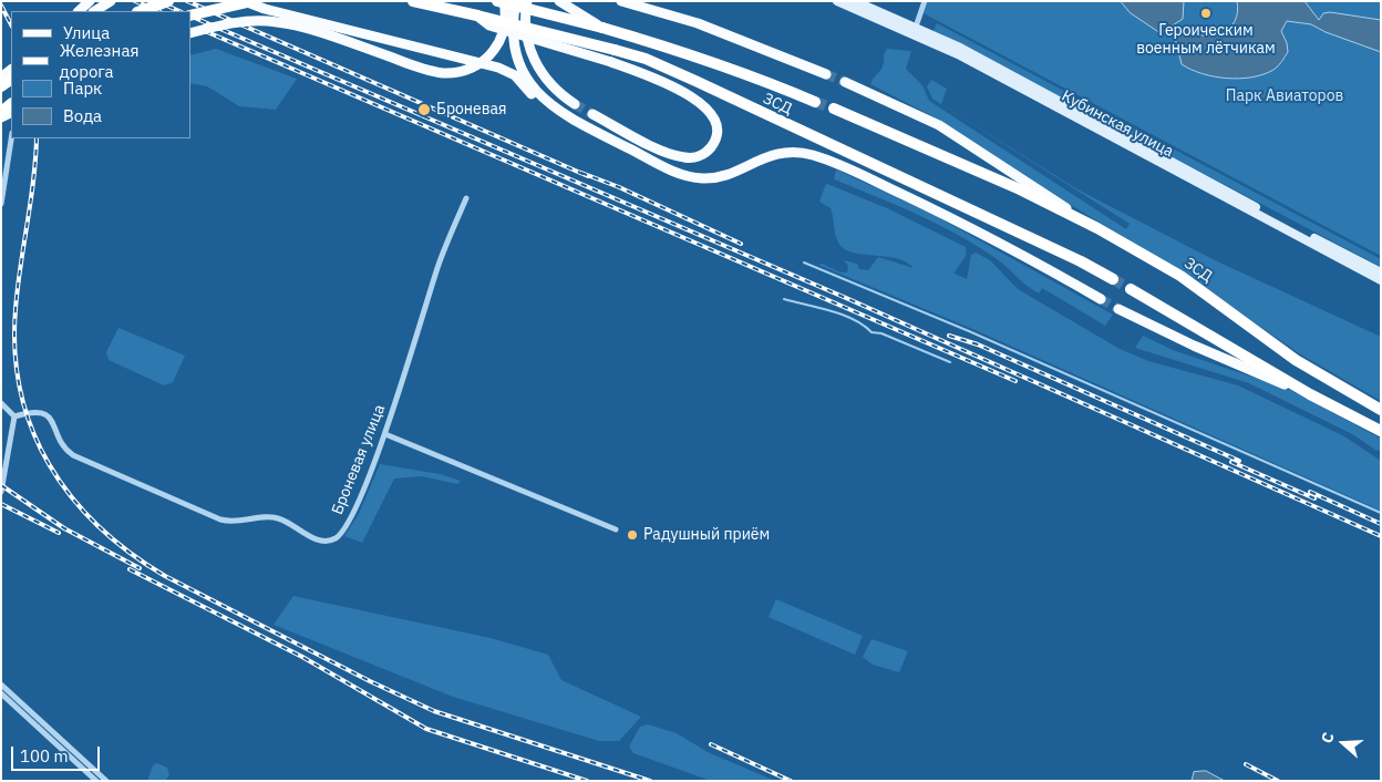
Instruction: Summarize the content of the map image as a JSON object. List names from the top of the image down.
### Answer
{
  "streets": {
    "highway": ["ЗСД"],
    "main road": ["Кубинская улица"],
    "street": ["Броневая улица"]
  },
  "parks": ["Парк Авиаторов"],
  "places": ["Героическим военным лётчикам", "Броневая", "Радушный приём"],
  "legend": [
    "Улица",
    "Железная дорога",
    "Парк",
    "Вода"
  ],
  "scale_bar": "100 m",
  "north": "left"
}
